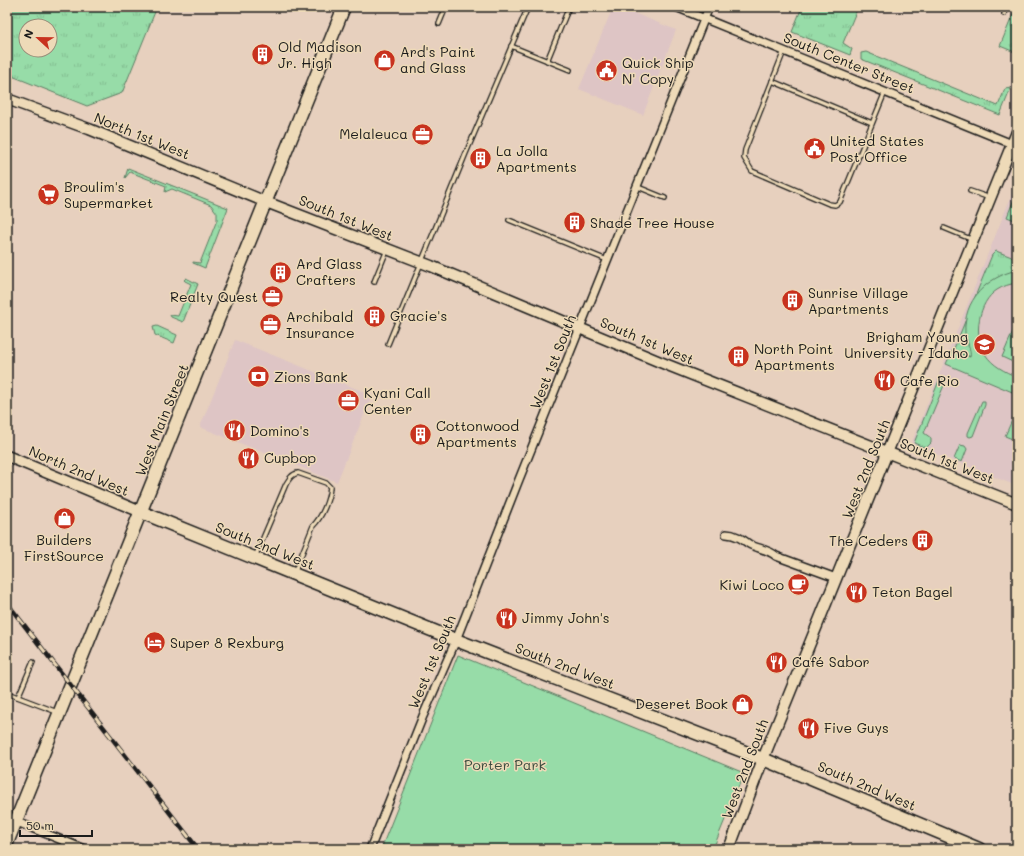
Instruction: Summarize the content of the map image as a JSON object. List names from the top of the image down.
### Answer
{
  "streets": {
    "main road": ["West Main Street", "South 2nd West"],
    "street": [
      "South Center Street",
      "North 1st West",
      "South 1st West",
      "West 1st South",
      "West 2nd South",
      "North 2nd West"
    ]
  },
  "crossings": [
    ["South Center Street", "West 1st South"],
    ["South Center Street", "West 2nd South"],
    ["North 1st West", "South 1st West"],
    ["North 1st West", "West Main Street"],
    ["South 1st West", "West 1st South"],
    ["South 1st West", "West Main Street"],
    ["South 1st West", "West 2nd South"],
    ["West 1st South", "South 2nd West"],
    ["West Main Street", "North 2nd West"],
    ["West Main Street", "South 2nd West"],
    ["West 2nd South", "South 2nd West"],
    ["North 2nd West", "South 2nd West"]
  ],
  "parks": ["Porter Park"],
  "places": {
    "building": [
      "Old Madison Jr. High",
      "La Jolla Apartments",
      "Shade Tree House",
      "Ard Glass Crafters",
      "Sunrise Village Apartments",
      "Gracie's",
      "North Point Apartments",
      "Cottonwood Apartments",
      "The Ceders"
    ],
    "shop": ["Ard's Paint and Glass", "Builders FirstSource", "Deseret Book"],
    "public building": ["Quick Ship N' Copy", "United States Post Office"],
    "office": [
      "Melaleuca",
      "Realty Quest",
      "Archibald Insurance",
      "Kyani Call Center"
    ],
    "supermarket": ["Broulim's Supermarket"],
    "school or university": ["Brigham Young University - Idaho"],
    "bank": ["Zions Bank"],
    "restaurant": [
      "Cafe Rio",
      "Domino's",
      "Cupbop",
      "Teton Bagel",
      "Jimmy John's",
      "Café Sabor",
      "Five Guys"
    ],
    "cafe": ["Kiwi Loco"],
    "hotel": ["Super 8 Rexburg"]
  },
  "scale_bar": "50 m",
  "north": "left"
}
